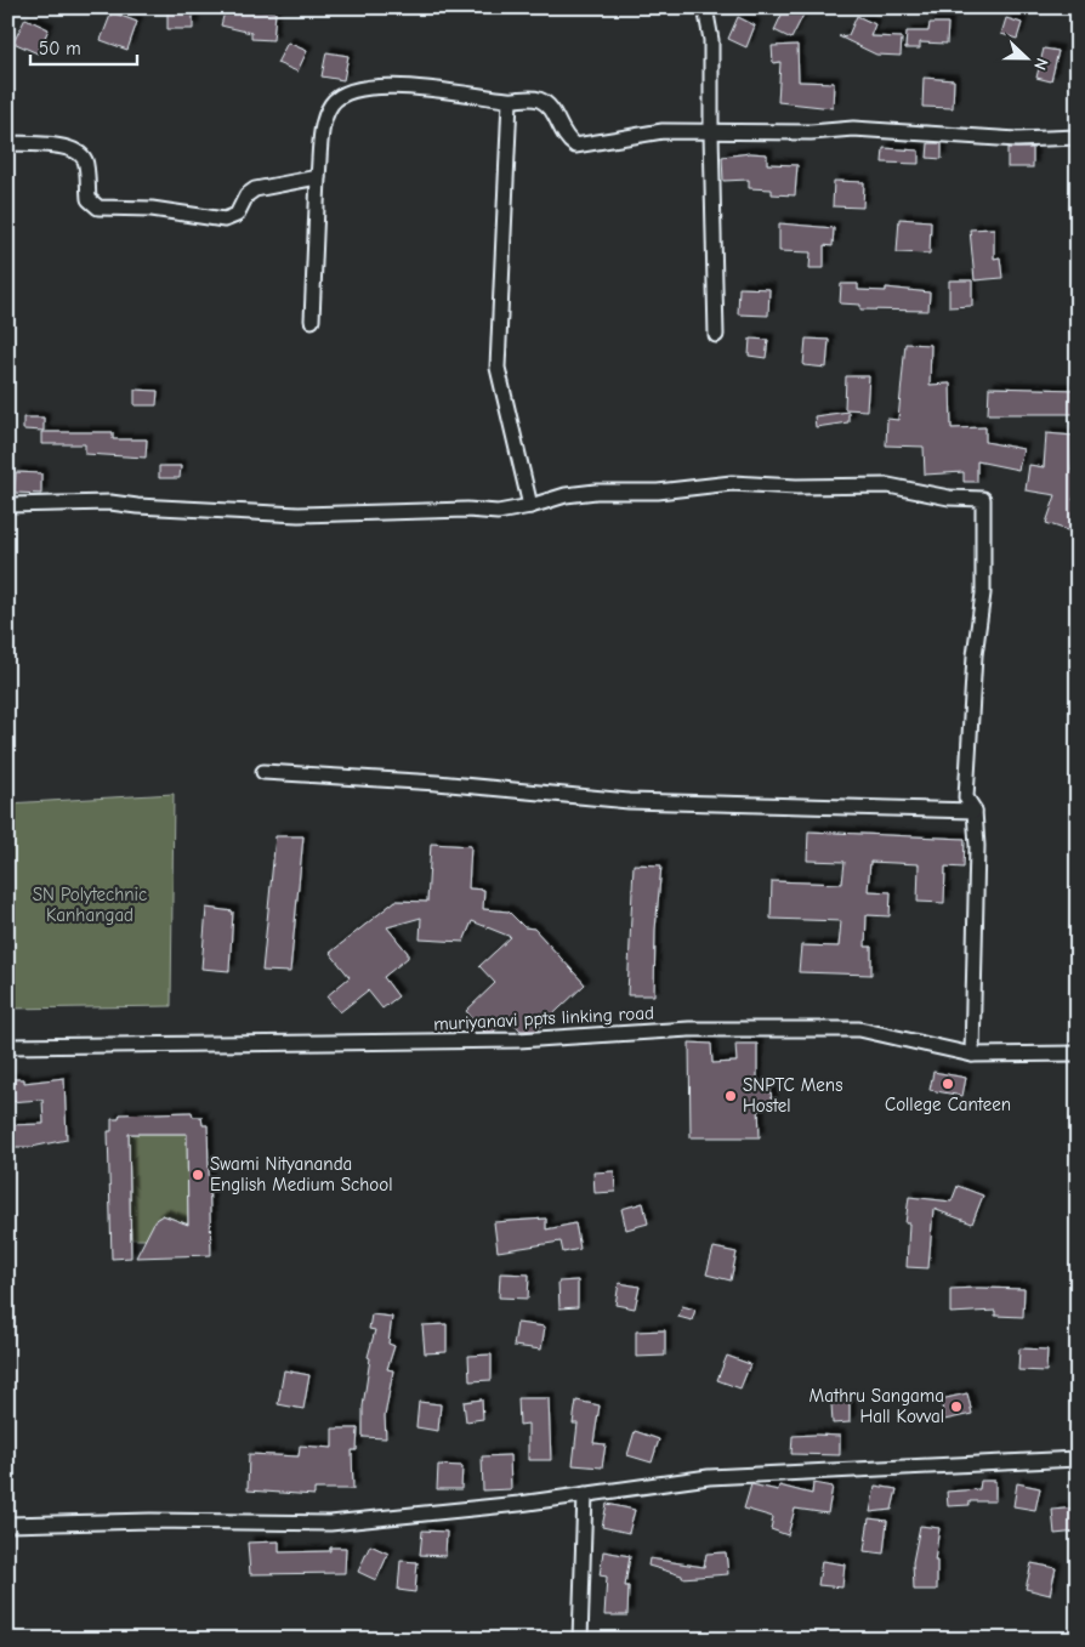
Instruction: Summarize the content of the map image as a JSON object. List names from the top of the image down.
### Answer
{
  "streets": {
    "street": ["muriyanavi ppts linking road"]
  },
  "parks": ["SN Polytechnic Kanhangad"],
  "places": [
    "College Canteen",
    "SNPTC Mens Hostel",
    "Swami Nityananda English Medium School",
    "Mathru Sangama Hall Kovval"
  ],
  "scale_bar": "50 m",
  "north": "right"
}
